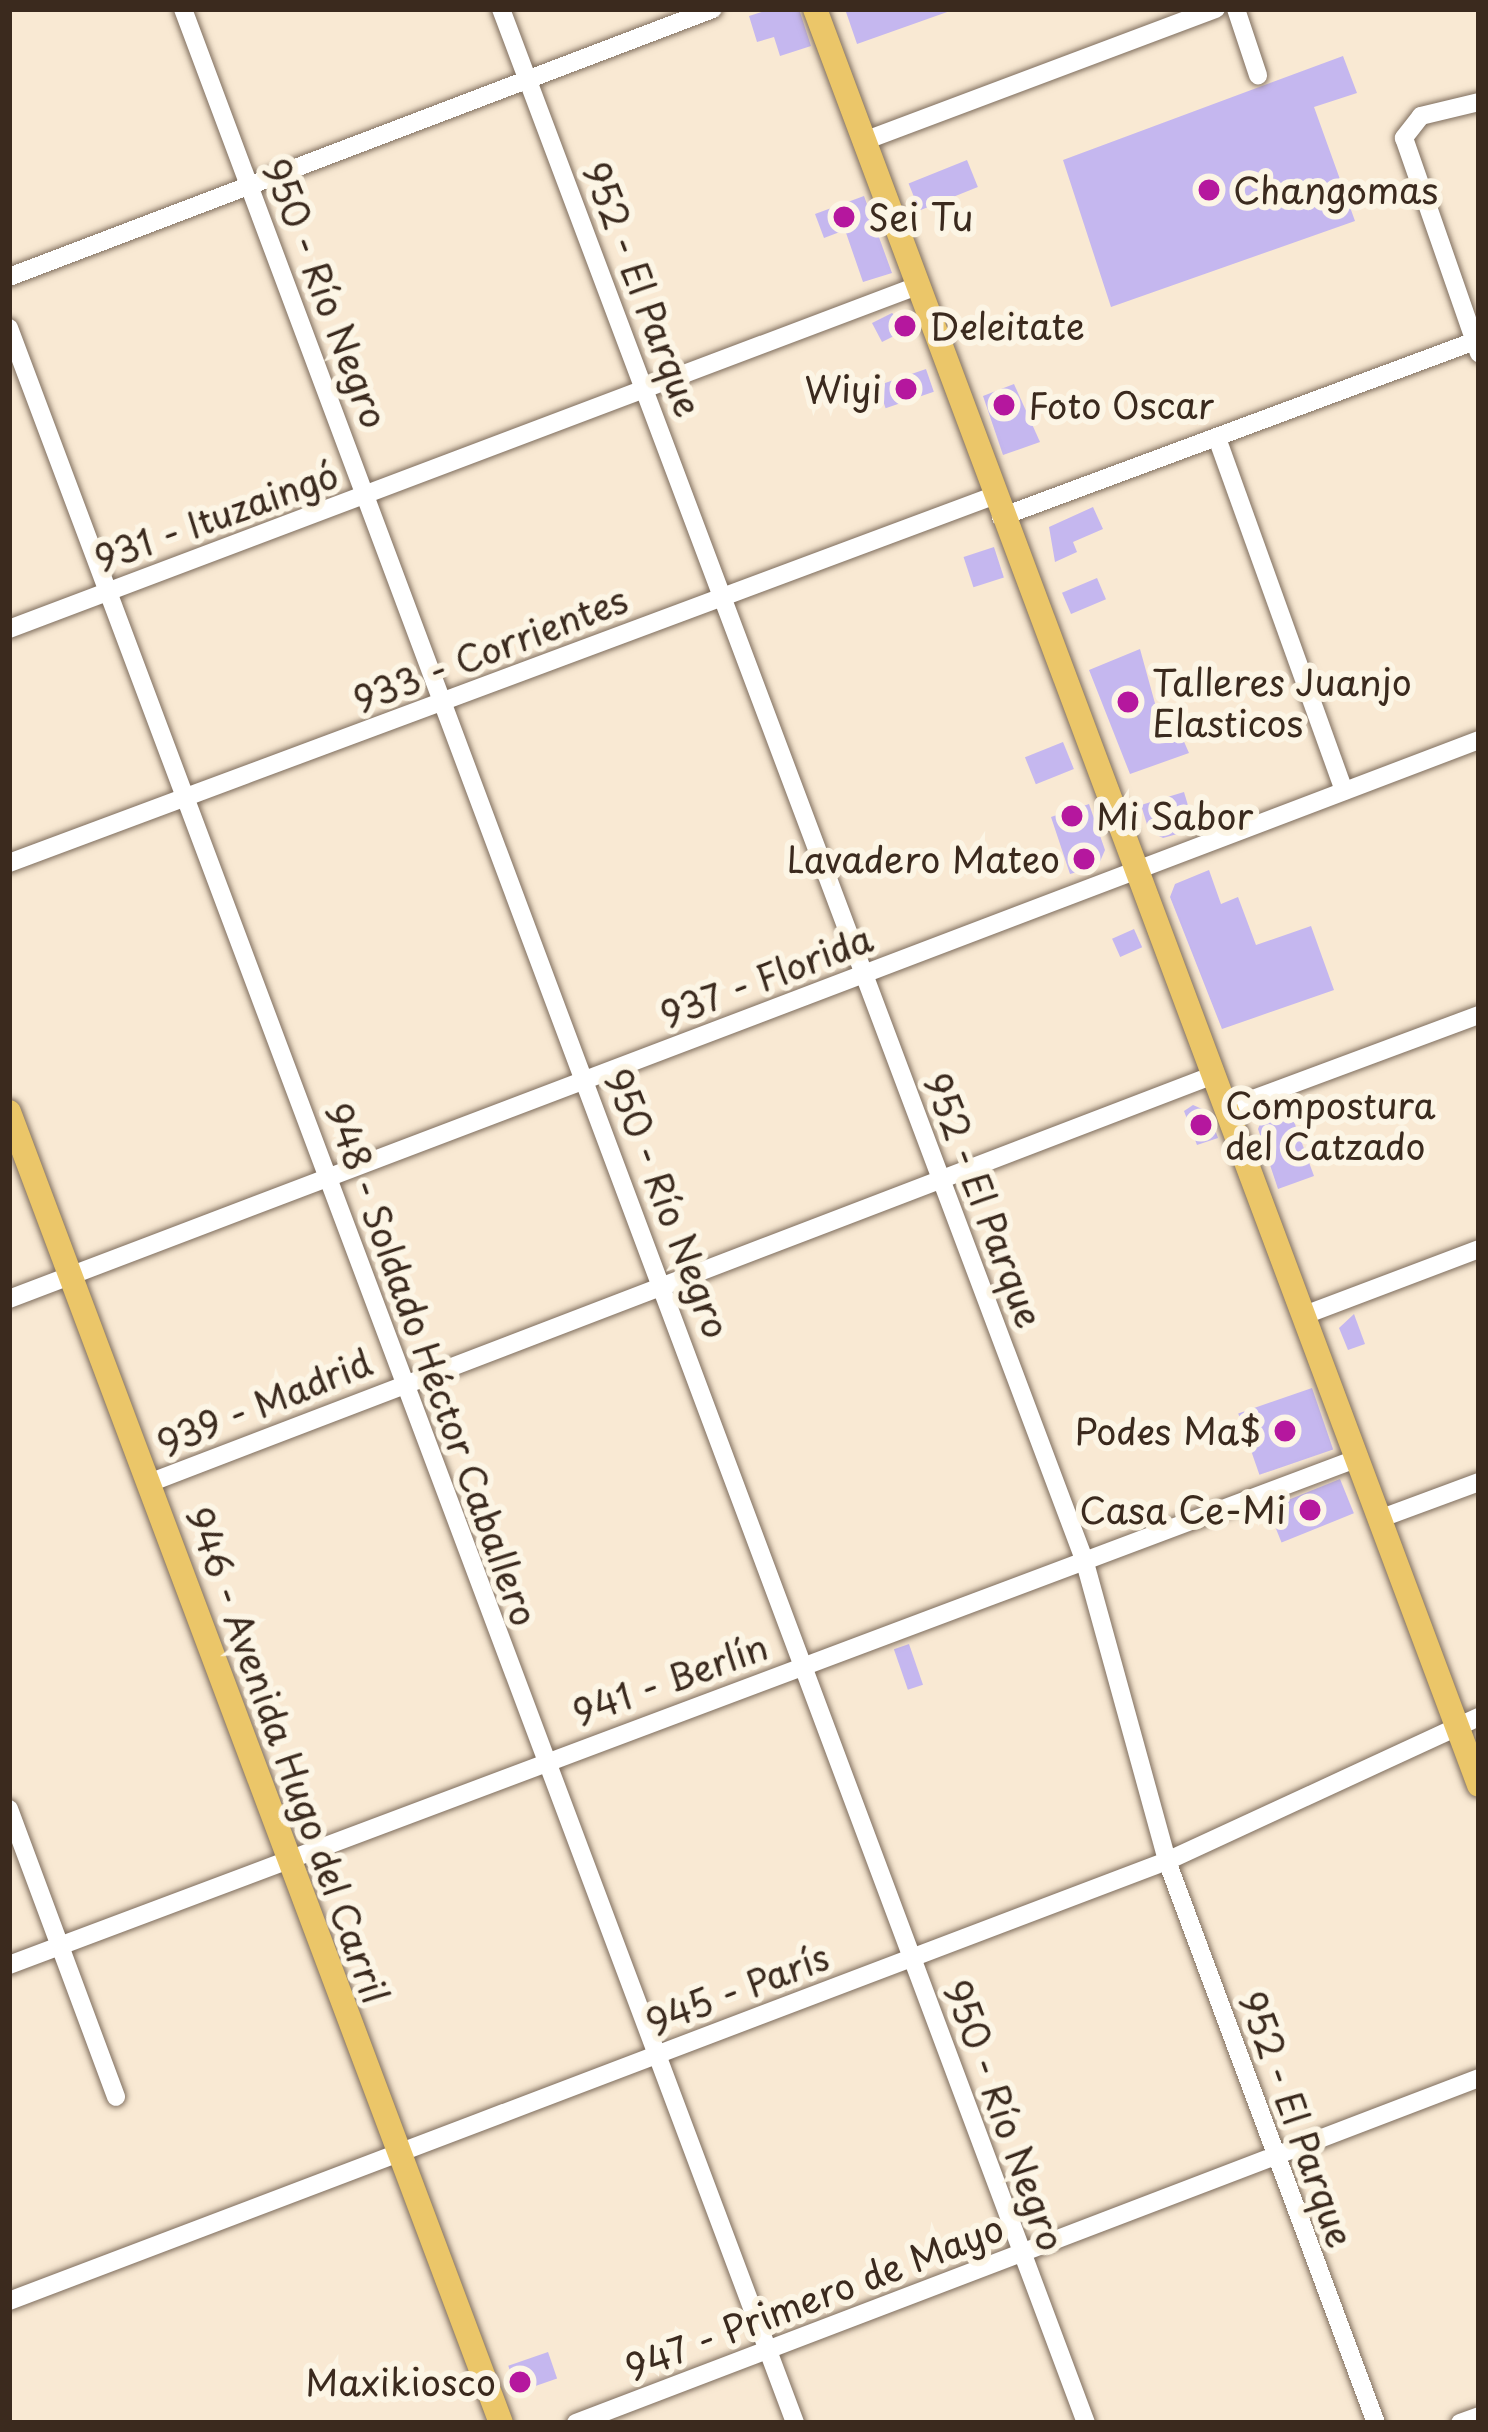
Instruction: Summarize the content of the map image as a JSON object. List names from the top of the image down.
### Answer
{
  "streets": {
    "main road": ["946 - Avenida Hugo del Carril"],
    "street": [
      "952 - El Parque",
      "950 - Río Negro",
      "931 - Ituzaingó",
      "933 - Corrientes",
      "937 - Florida",
      "948 - Soldado Héctor Caballero",
      "939 - Madrid",
      "941 - Berlín",
      "945 - París",
      "947 - Primero de Mayo"
    ]
  },
  "crossings": [
    ["952 - El Parque", "931 - Ituzaingó"],
    ["952 - El Parque", "933 - Corrientes"],
    ["952 - El Parque", "937 - Florida"],
    ["952 - El Parque", "939 - Madrid"],
    ["952 - El Parque", "941 - Berlín"],
    ["952 - El Parque", "945 - París"],
    ["952 - El Parque", "947 - Primero de Mayo"],
    ["950 - Río Negro", "931 - Ituzaingó"],
    ["950 - Río Negro", "933 - Corrientes"],
    ["950 - Río Negro", "937 - Florida"],
    ["950 - Río Negro", "939 - Madrid"],
    ["950 - Río Negro", "941 - Berlín"],
    ["950 - Río Negro", "945 - París"],
    ["950 - Río Negro", "947 - Primero de Mayo"],
    ["931 - Ituzaingó", "948 - Soldado Héctor Caballero"],
    ["933 - Corrientes", "948 - Soldado Héctor Caballero"],
    ["937 - Florida", "948 - Soldado Héctor Caballero"],
    ["937 - Florida", "946 - Avenida Hugo del Carril"],
    ["948 - Soldado Héctor Caballero", "939 - Madrid"],
    ["948 - Soldado Héctor Caballero", "941 - Berlín"],
    ["948 - Soldado Héctor Caballero", "945 - París"],
    ["948 - Soldado Héctor Caballero", "947 - Primero de Mayo"],
    ["939 - Madrid", "946 - Avenida Hugo del Carril"],
    ["941 - Berlín", "946 - Avenida Hugo del Carril"],
    ["946 - Avenida Hugo del Carril", "945 - París"]
  ],
  "places": [
    "Changomas",
    "Sei Tu",
    "Deleitate",
    "Wiyi",
    "Foto Oscar",
    "Talleres Juanjo Elasticos",
    "Mi Sabor",
    "Lavadero Mateo",
    "Compostura del Catzado",
    "Podes Ma$",
    "Casa Ce-Mi",
    "Maxikiosco"
  ]
}
